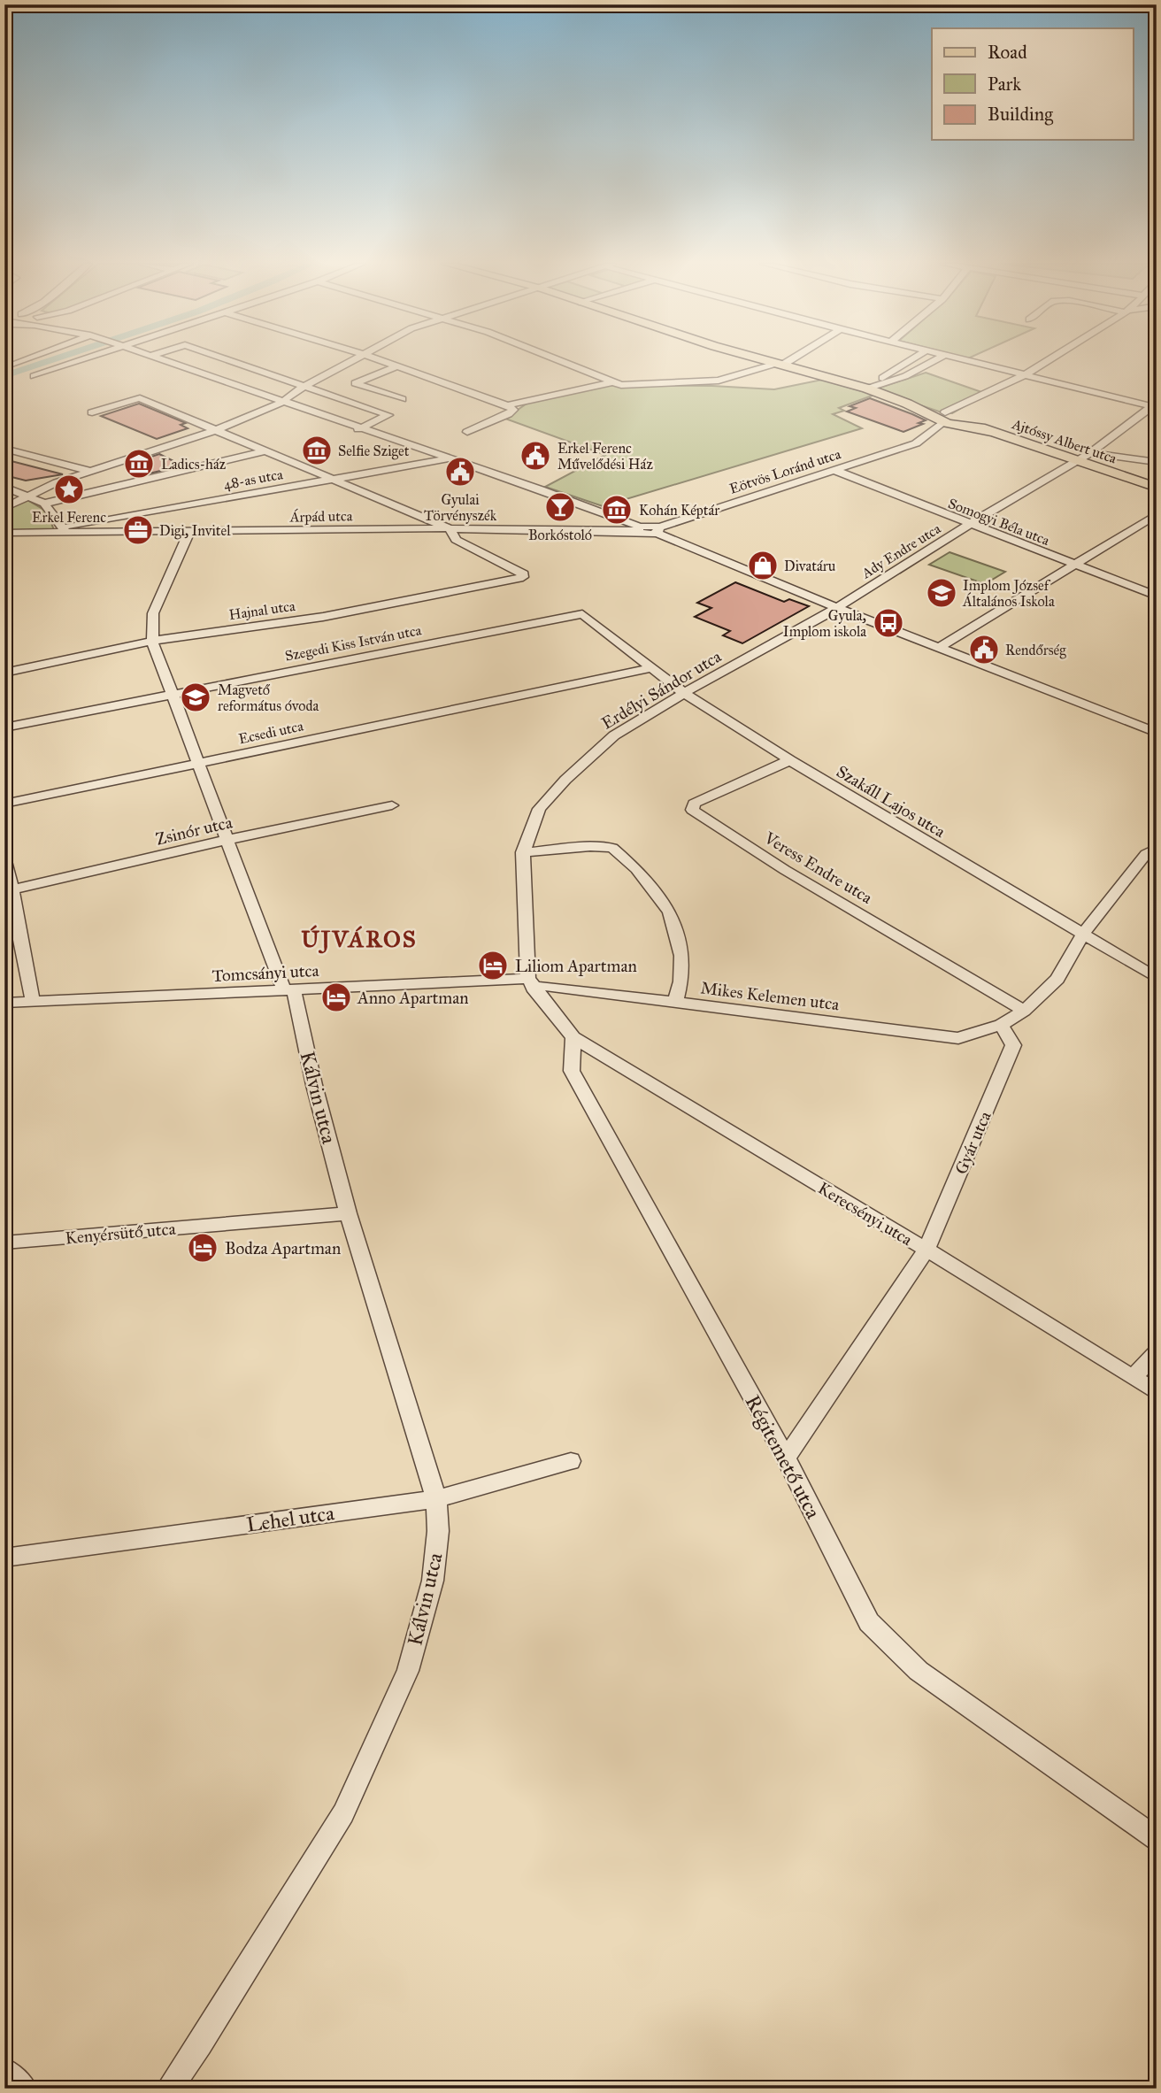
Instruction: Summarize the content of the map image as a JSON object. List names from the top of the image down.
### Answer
{
  "streets": {
    "main road": ["Ajtóssy Albert utca"],
    "street": [
      "Eötvös Loránd utca",
      "48-as utca",
      "Árpád utca",
      "Somogyi Béla utca",
      "Ady Endre utca",
      "Hajnal utca",
      "Szegedi Kiss István utca",
      "Erdélyi Sándor utca",
      "Ecsedi utca",
      "Szakáll Lajos utca",
      "Zsinór utca",
      "Veress Endre utca",
      "Tomcsányi utca",
      "Mikes Kelemen utca",
      "Kálvin utca",
      "Gyár utca",
      "Kerecsényi utca",
      "Kenyérsütő utca",
      "Régitemető utca",
      "Lehel utca"
    ]
  },
  "crossings": [
    ["Ajtóssy Albert utca", "Eötvös Loránd utca"],
    ["Ajtóssy Albert utca", "Ady Endre utca"],
    ["Eötvös Loránd utca", "Somogyi Béla utca"],
    ["48-as utca", "Árpád utca"],
    ["Árpád utca", "Hajnal utca"],
    ["Árpád utca", "Kálvin utca"],
    ["Somogyi Béla utca", "Ady Endre utca"],
    ["Ady Endre utca", "Erdélyi Sándor utca"],
    ["Hajnal utca", "Kálvin utca"],
    ["Szegedi Kiss István utca", "Erdélyi Sándor utca"],
    ["Szegedi Kiss István utca", "Ecsedi utca"],
    ["Szegedi Kiss István utca", "Szakáll Lajos utca"],
    ["Szegedi Kiss István utca", "Kálvin utca"],
    ["Erdélyi Sándor utca", "Szakáll Lajos utca"],
    ["Erdélyi Sándor utca", "Tomcsányi utca"],
    ["Erdélyi Sándor utca", "Mikes Kelemen utca"],
    ["Ecsedi utca", "Kálvin utca"],
    ["Szakáll Lajos utca", "Veress Endre utca"],
    ["Zsinór utca", "Kálvin utca"],
    ["Tomcsányi utca", "Mikes Kelemen utca"],
    ["Tomcsányi utca", "Kálvin utca"],
    ["Mikes Kelemen utca", "Gyár utca"],
    ["Kálvin utca", "Kenyérsütő utca"],
    ["Kálvin utca", "Lehel utca"],
    ["Gyár utca", "Kerecsényi utca"],
    ["Gyár utca", "Régitemető utca"],
    ["Kerecsényi utca", "Régitemető utca"]
  ],
  "districts": ["ÚJVÁROS"],
  "places": {
    "museum": ["Selfie Sziget", "Ladics-ház", "Kohán Képtár"],
    "public building": ["Erkel Ferenc Művelődési Ház", "Gyulai Törvényszék", "Rendőrség"],
    "place": ["Erkel Ferenc"],
    "bar": ["Borkóstoló"],
    "office": ["Digi, Invitel"],
    "shop": ["Divatáru"],
    "school or university": ["Implom József Általános Iskola", "Magvető református óvoda"],
    "bus stop": ["Gyula, Implom iskola"],
    "hotel": ["Liliom Apartman", "Anno Apartman", "Bodza Apartman"]
  },
  "legend": ["Road", "Park", "Building"]
}
